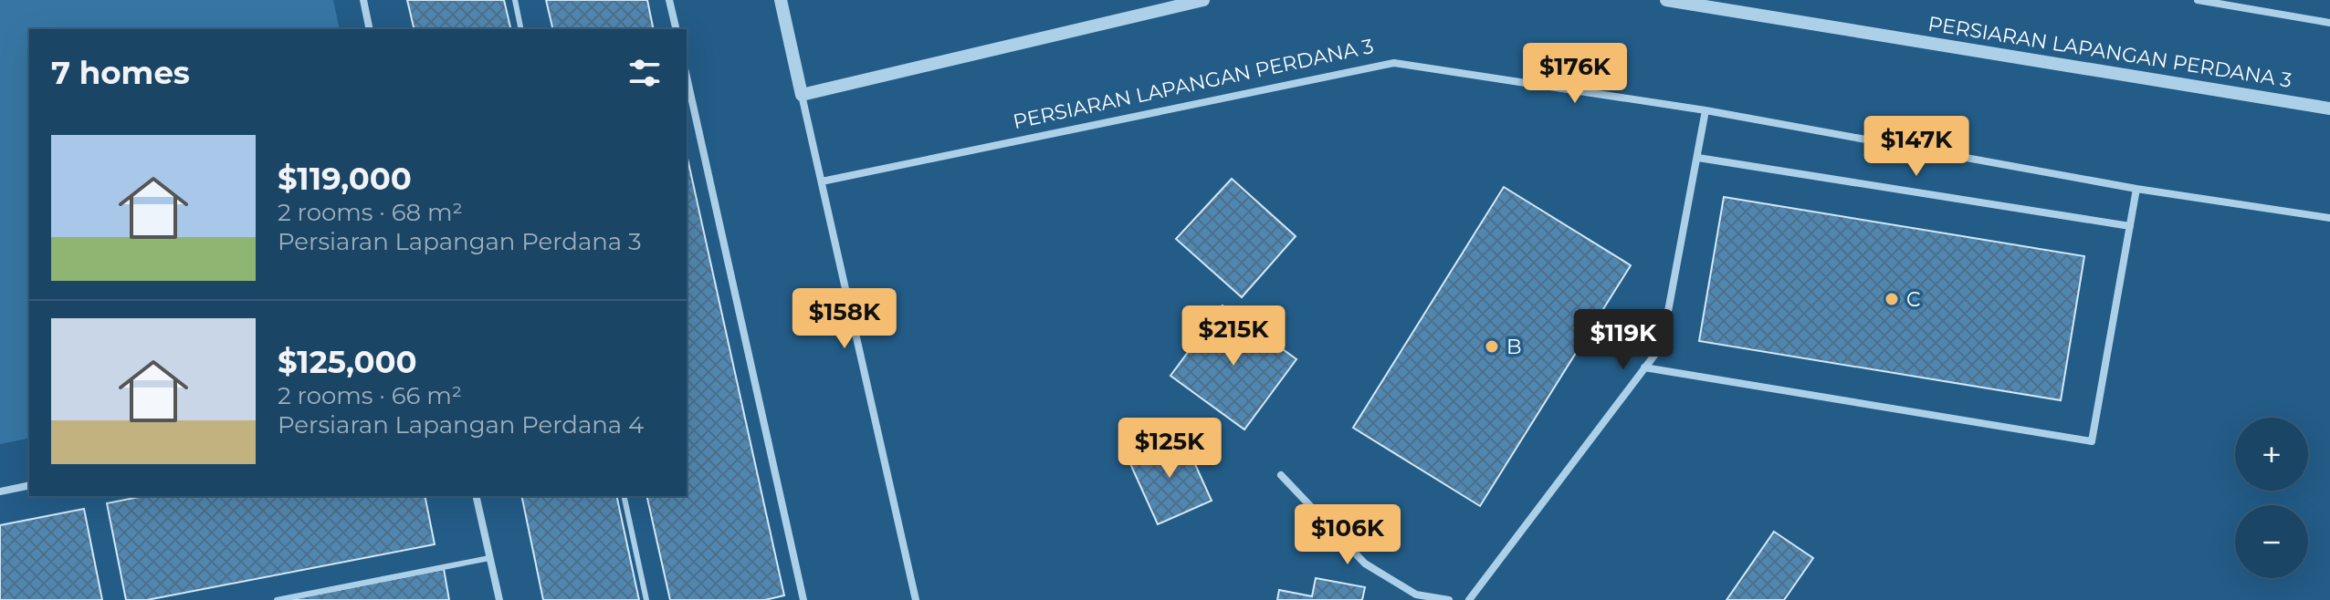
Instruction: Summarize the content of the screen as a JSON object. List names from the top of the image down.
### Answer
{
  "streets": {
    "street": ["PERSIARAN LAPANGAN PERDANA 3"]
  },
  "places": ["C", "B"],
  "page": {
    "heading": "7 homes",
    "price": [
      "$176K",
      "$147K",
      "$158K",
      "$215K",
      "$119K",
      "$125K",
      "$106K"
    ],
    "list": [
      {
        "name": "$119,000",
        "note": "2 rooms · 68 m² · Persiaran Lapangan Perdana 3"
      },
      {
        "name": "$125,000",
        "note": "2 rooms · 66 m² · Persiaran Lapangan Perdana 4"
      }
    ],
    "map_buttons": ["+", "−"]
  }
}
